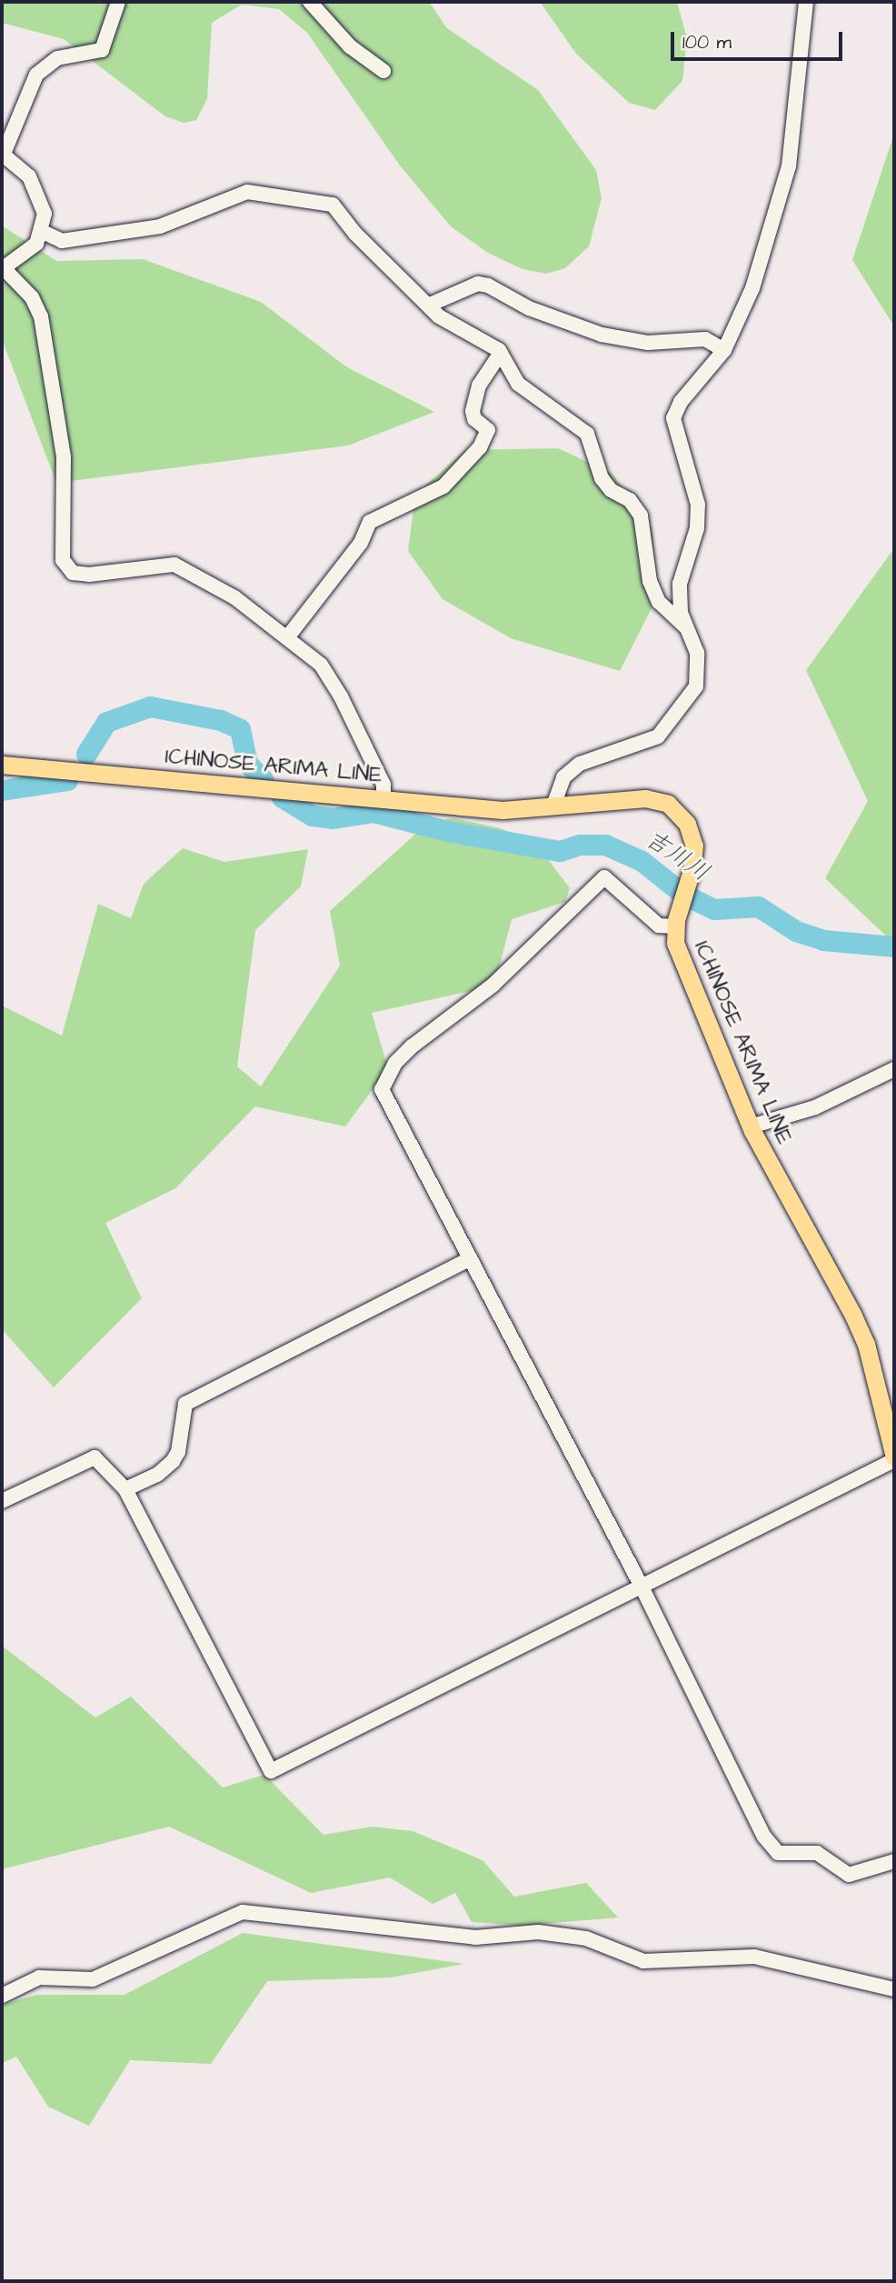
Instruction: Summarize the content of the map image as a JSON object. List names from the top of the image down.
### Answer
{
  "streets": {
    "main road": ["ICHINOSE ARIMA LINE"]
  },
  "water": ["吉川川"],
  "scale_bar": "100 m"
}
